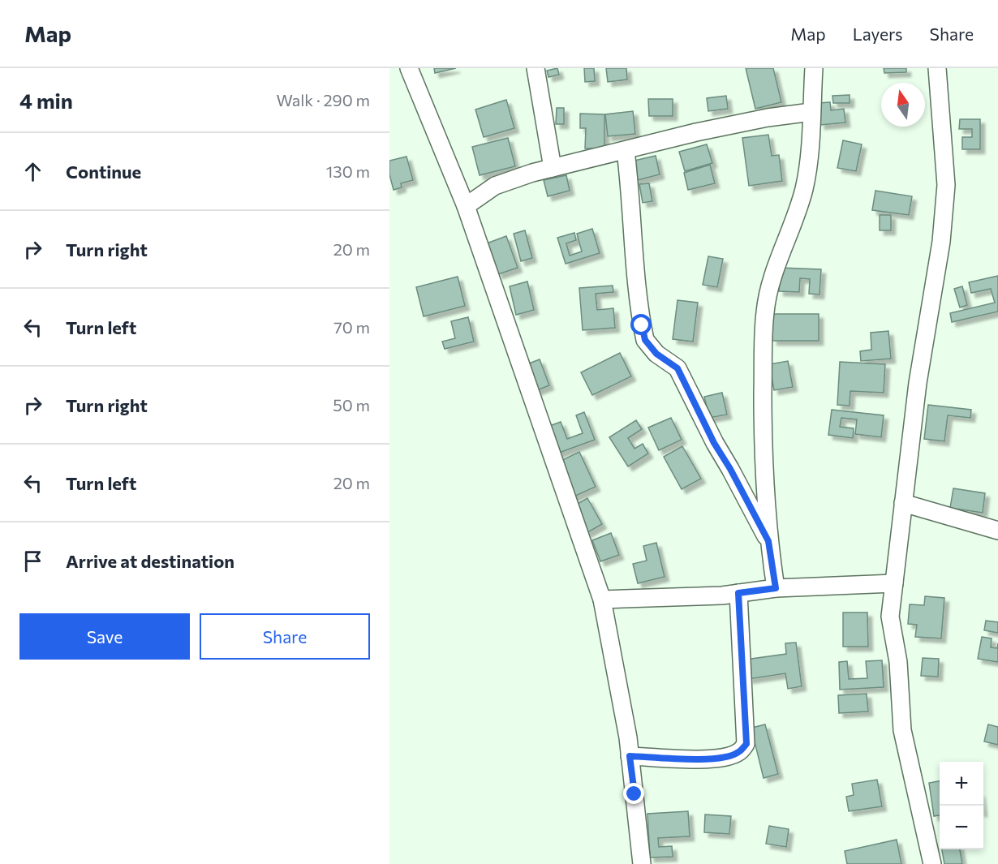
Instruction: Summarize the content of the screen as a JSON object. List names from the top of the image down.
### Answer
{
  "north": "top",
  "page": {
    "header": "Map",
    "nav": ["Map", "Layers", "Share"],
    "heading": ["4 min", "Walk · 290 m"],
    "list": [
      ["Continue", "130 m"],
      ["Turn right", "20 m"],
      ["Turn left", "70 m"],
      ["Turn right", "50 m"],
      ["Turn left", "20 m"],
      "Arrive at destination"
    ],
    "buttons": ["Save", "Share"],
    "map_buttons": ["+", "−"]
  }
}
